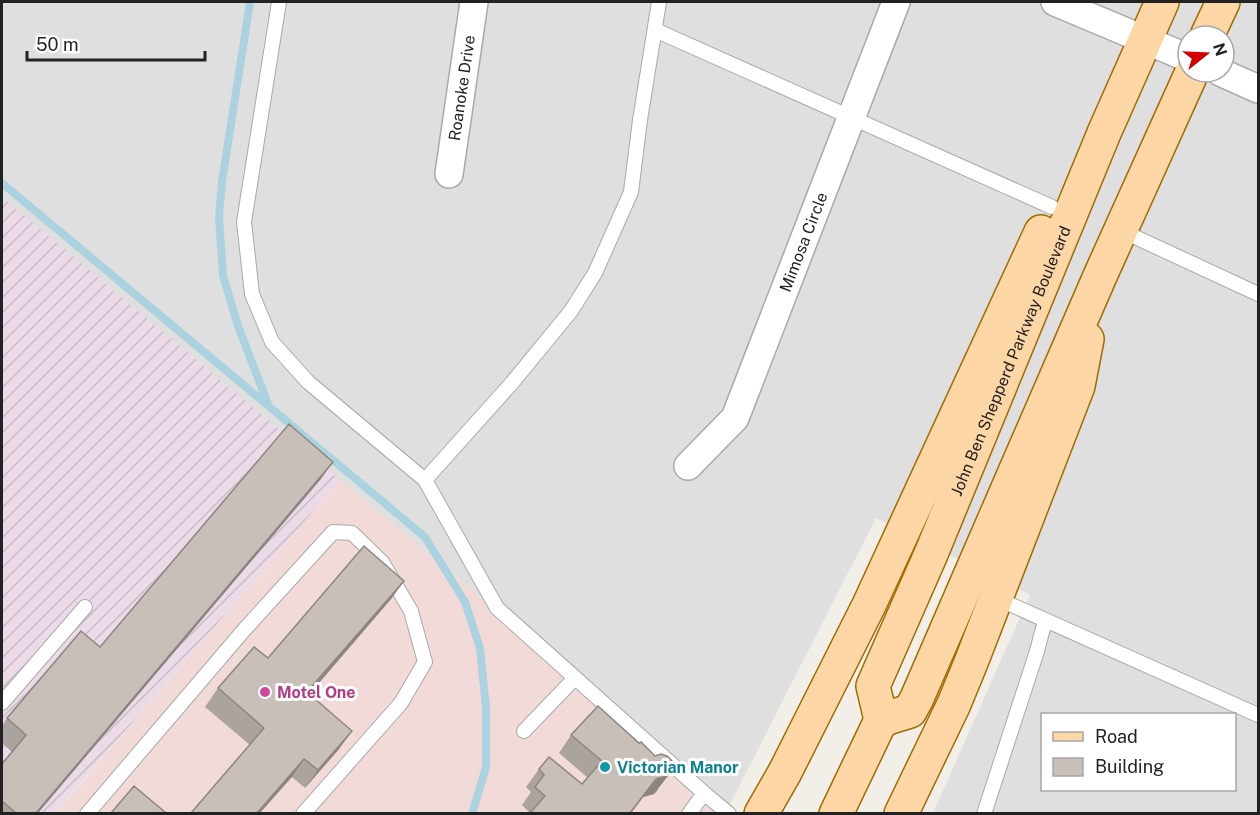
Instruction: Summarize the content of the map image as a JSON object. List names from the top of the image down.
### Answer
{
  "streets": {
    "main road": ["John Ben Shepperd Parkway Boulevard"],
    "street": ["Roanoke Drive", "Mimosa Circle"]
  },
  "places": ["Motel One", "Victorian Manor"],
  "legend": ["Road", "Building"],
  "scale_bar": "50 m",
  "north": "right"
}
